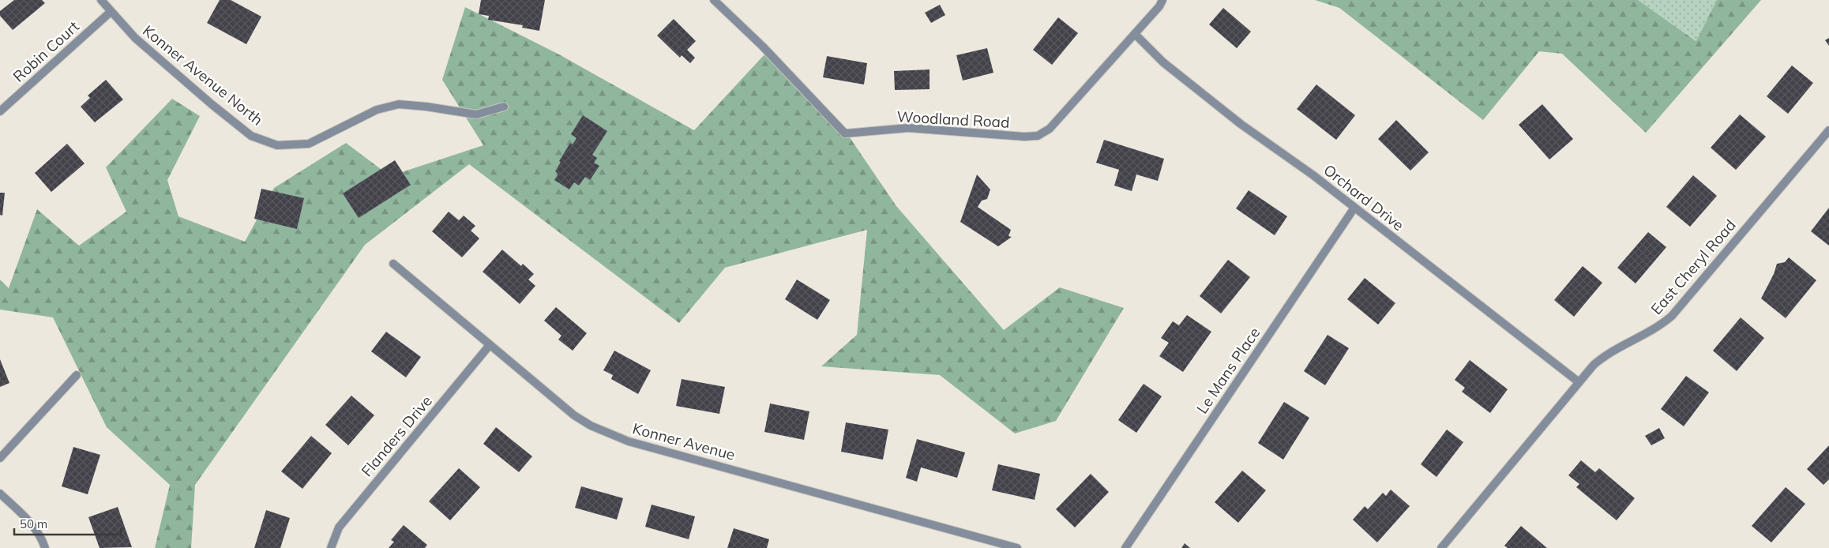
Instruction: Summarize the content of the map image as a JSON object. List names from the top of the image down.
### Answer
{
  "streets": {
    "street": [
      "Robin Court",
      "Konner Avenue North",
      "Woodland Road",
      "Orchard Drive",
      "East Cheryl Road",
      "Le Mans Place",
      "Flanders Drive",
      "Konner Avenue"
    ]
  },
  "crossings": [
    ["Robin Court", "Konner Avenue North"],
    ["Woodland Road", "Orchard Drive"],
    ["Orchard Drive", "East Cheryl Road"],
    ["Orchard Drive", "Le Mans Place"],
    ["Flanders Drive", "Konner Avenue"]
  ],
  "scale_bar": "50 m"
}
